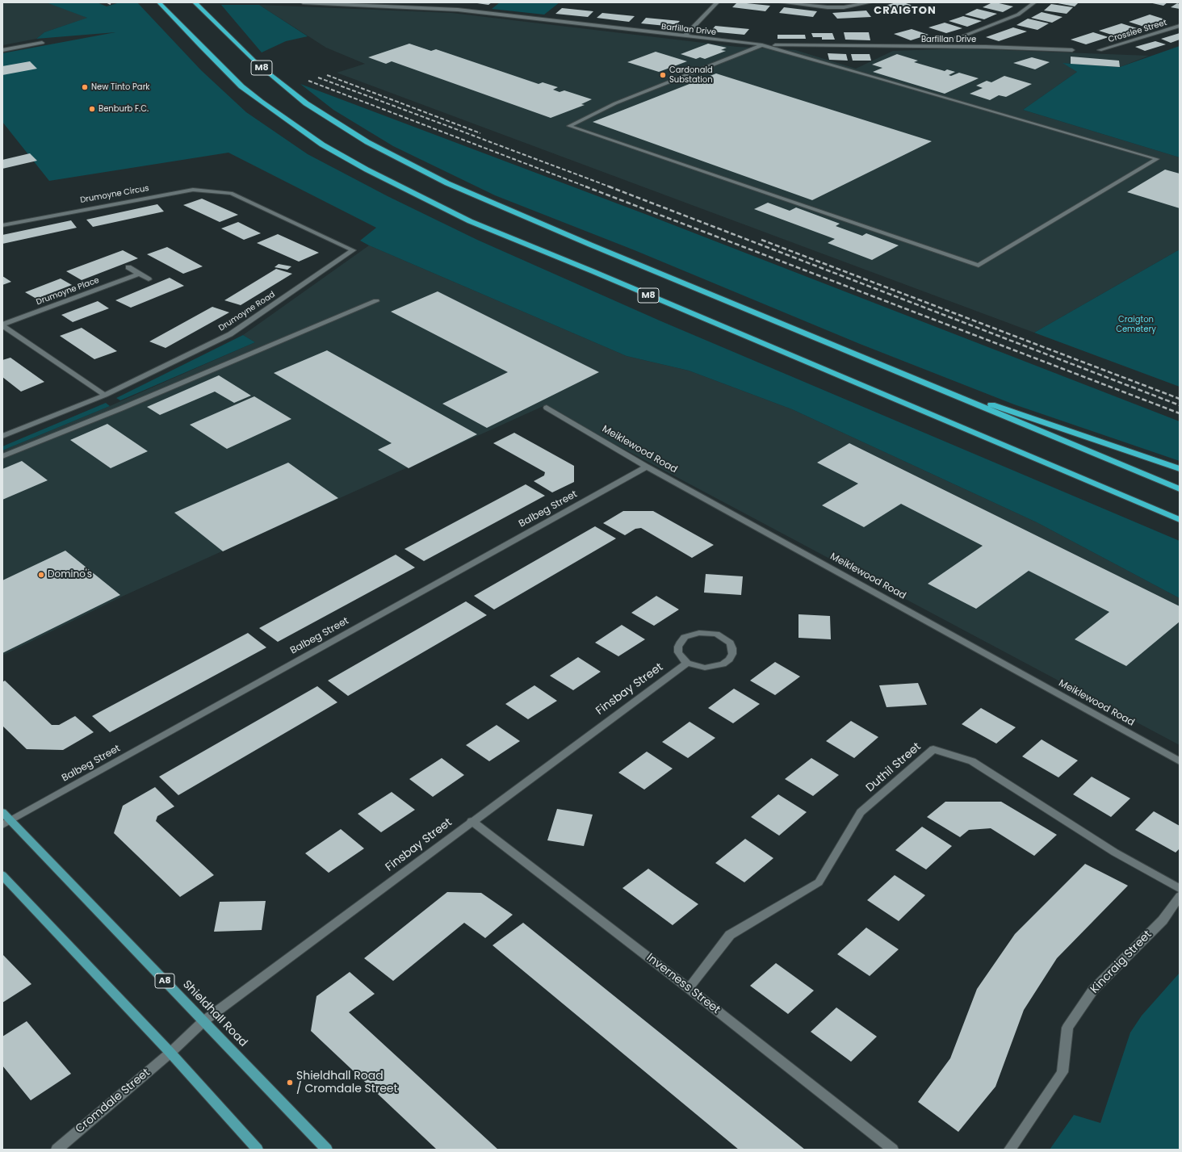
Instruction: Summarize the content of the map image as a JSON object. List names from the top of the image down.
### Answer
{
  "streets": {
    "highway": ["M8"],
    "main road": ["A8", "Shieldhall Road"],
    "street": [
      "Barfillan Drive",
      "Crosslee Street",
      "Drumoyne Circus",
      "Drumoyne Place",
      "Drumoyne Road",
      "Meiklewood Road",
      "Balbeg Street",
      "Finsbay Street",
      "Duthil Street",
      "Kincraig Street",
      "Inverness Street",
      "Cromdale Street"
    ]
  },
  "crossings": [
    ["Drumoyne Circus", "Drumoyne Road"],
    ["Meiklewood Road", "Balbeg Street"],
    ["Balbeg Street", "Shieldhall Road"],
    ["Finsbay Street", "Inverness Street"],
    ["Finsbay Street", "Shieldhall Road"],
    ["Finsbay Street", "Cromdale Street"],
    ["Duthil Street", "Inverness Street"]
  ],
  "districts": ["CRAIGTON"],
  "parks": ["Craigton Cemetery"],
  "places": [
    "Cardonald Substation",
    "New Tinto Park",
    "Benburb F.C.",
    "Domino's",
    "Shieldhall Road / Cromdale Street"
  ]
}
